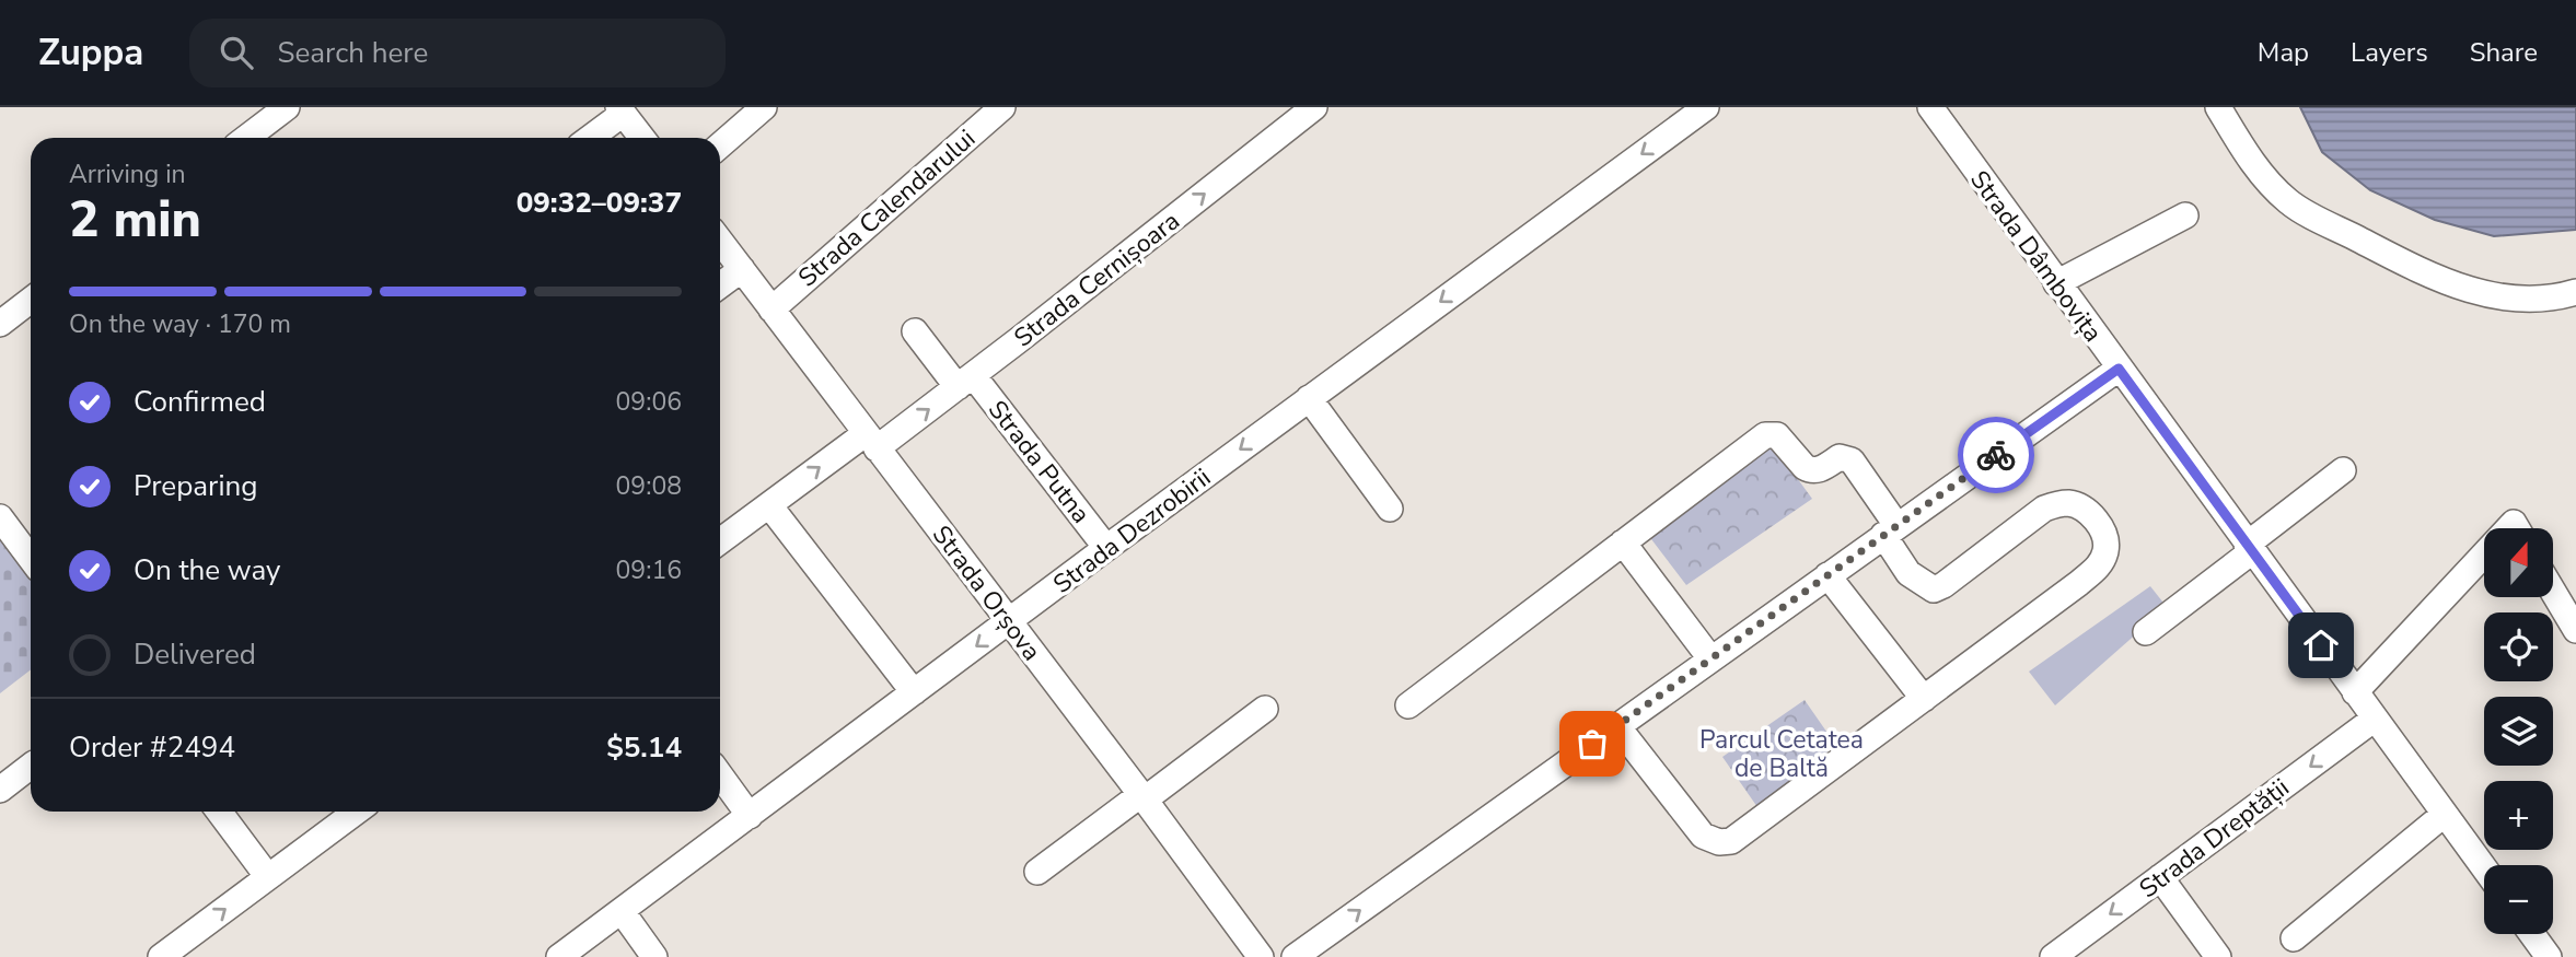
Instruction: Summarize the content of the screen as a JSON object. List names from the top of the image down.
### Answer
{
  "streets": {
    "street": [
      "Strada Calendarului",
      "Strada Dâmbovița",
      "Strada Cernișoara",
      "Strada Putna",
      "Strada Dezrobirii",
      "Strada Orșova",
      "Strada Dreptății"
    ]
  },
  "crossings": [
    ["Strada Calendarului", "Strada Orșova"],
    ["Strada Dâmbovița", "Strada Dreptății"],
    ["Strada Cernișoara", "Strada Putna"],
    ["Strada Cernișoara", "Strada Orșova"],
    ["Strada Putna", "Strada Dezrobirii"],
    ["Strada Dezrobirii", "Strada Orșova"]
  ],
  "one_way": ["Strada Cernișoara", "Strada Dezrobirii"],
  "parks": ["Parcul Cetatea de Baltă"],
  "north": "top",
  "page": {
    "header": "Zuppa",
    "search": "Search here",
    "nav": ["Map", "Layers", "Share"],
    "heading": ["2 min", "Arriving in", "09:32–09:37"],
    "panel": ["Order #2494", "$5.14"],
    "bar": "On the way · 170 m",
    "list": [
      ["Confirmed", "09:06"],
      ["Preparing", "09:08"],
      ["On the way", "09:16"],
      "Delivered"
    ],
    "map_buttons": ["+", "−"]
  }
}
